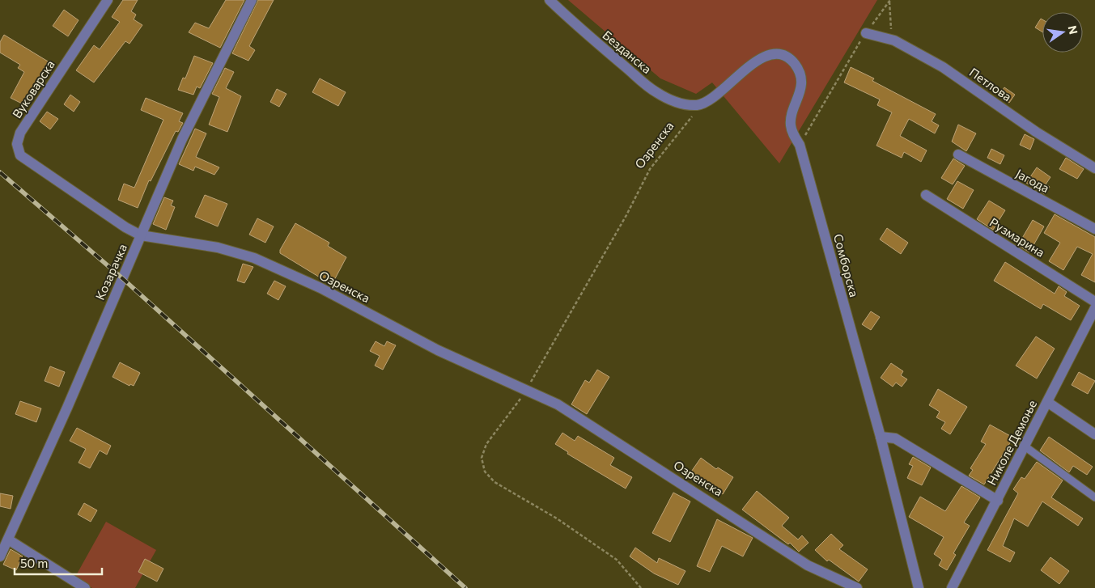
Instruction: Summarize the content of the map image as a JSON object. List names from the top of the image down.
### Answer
{
  "streets": {
    "street": [
      "Безданска",
      "Петлова",
      "Вуковарска",
      "Озренска",
      "Јагода",
      "Рузмарина",
      "Сомборска",
      "Козарачка",
      "Николе Демоње"
    ]
  },
  "crossings": [
    ["Безданска", "Озренска"],
    ["Безданска", "Сомборска"],
    ["Вуковарска", "Озренска"],
    ["Вуковарска", "Козарачка"],
    ["Озренска", "Сомборска"],
    ["Озренска", "Козарачка"]
  ],
  "scale_bar": "50 m",
  "north": "right"
}
